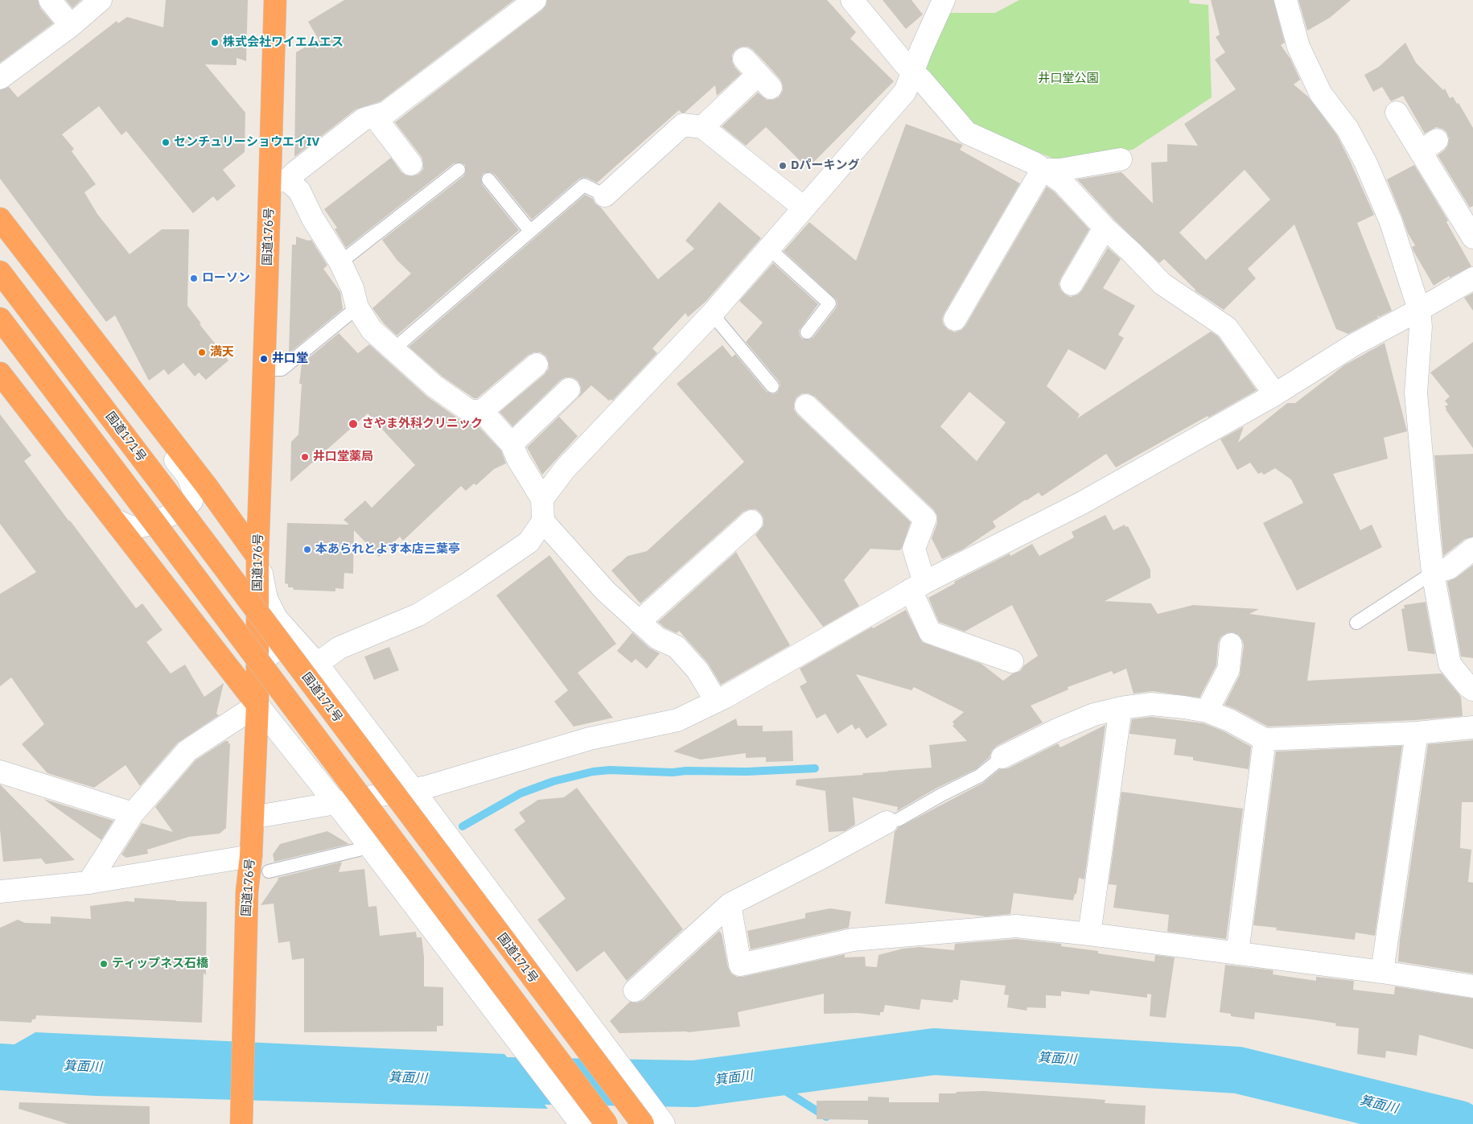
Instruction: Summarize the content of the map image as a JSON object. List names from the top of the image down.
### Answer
{
  "streets": {
    "highway": ["国道176号", "国道171号"]
  },
  "crossings": [
    ["国道176号", "国道171号"]
  ],
  "water": ["箕面川"],
  "parks": ["井口堂公園"],
  "places": [
    "株式会社ワイエムエス",
    "センチュリーショウエイIV",
    "Dパーキング",
    "ローソン",
    "満天",
    "井口堂",
    "さやま外科クリニック",
    "井口堂薬局",
    "本あられとよす本店三葉亭",
    "ティップネス石橋"
  ]
}
